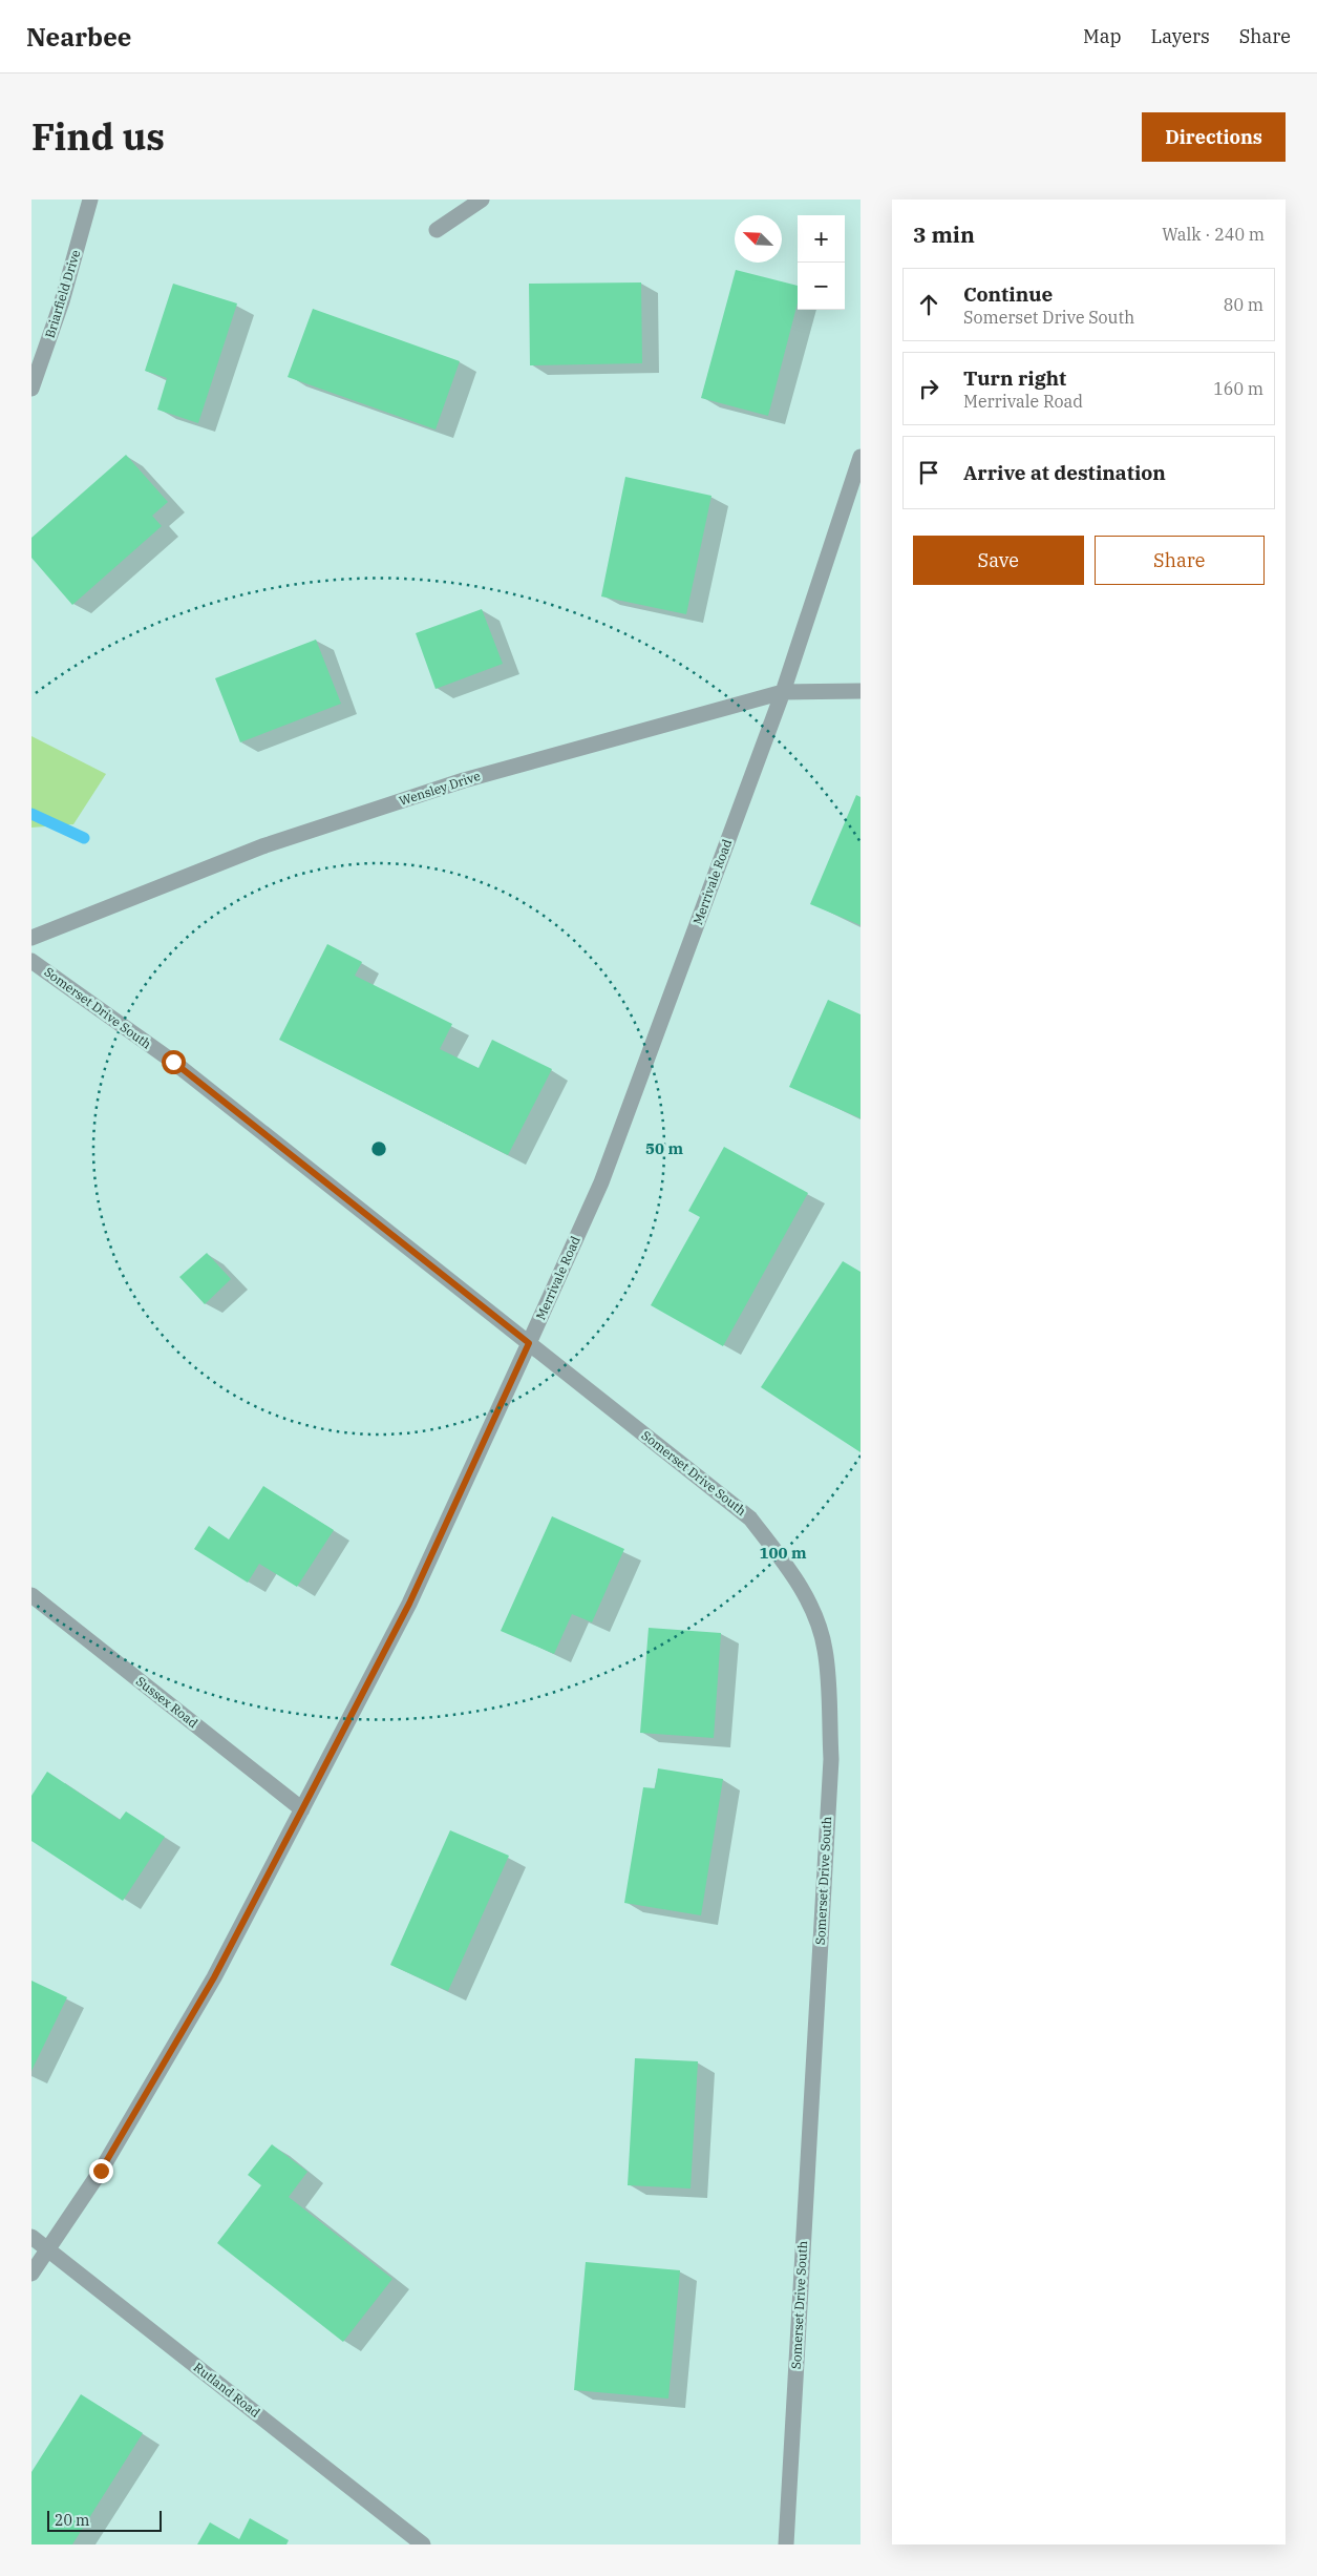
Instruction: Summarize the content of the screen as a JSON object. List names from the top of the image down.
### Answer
{
  "streets": {
    "street": [
      "Briarfield Drive",
      "Wensley Drive",
      "Merrivale Road",
      "Somerset Drive South",
      "Sussex Road",
      "Rutland Road"
    ]
  },
  "crossings": [
    ["Wensley Drive", "Merrivale Road"],
    ["Merrivale Road", "Somerset Drive South"],
    ["Merrivale Road", "Sussex Road"],
    ["Merrivale Road", "Rutland Road"]
  ],
  "scale_bar": "20 m",
  "north": "top left",
  "page": {
    "header": "Nearbee",
    "nav": ["Map", "Layers", "Share"],
    "title": "Find us",
    "buttons": [
      "Directions",
      ["Save", "Share"]
    ],
    "heading": ["3 min", "Walk · 240 m"],
    "map_buttons": ["+", "−"],
    "list": [
      ["Continue", "Somerset Drive South", "80 m"],
      ["Turn right", "Merrivale Road", "160 m"],
      "Arrive at destination"
    ],
    "scale": "20 m"
  },
  "rings": ["50 m", "100 m"]
}
